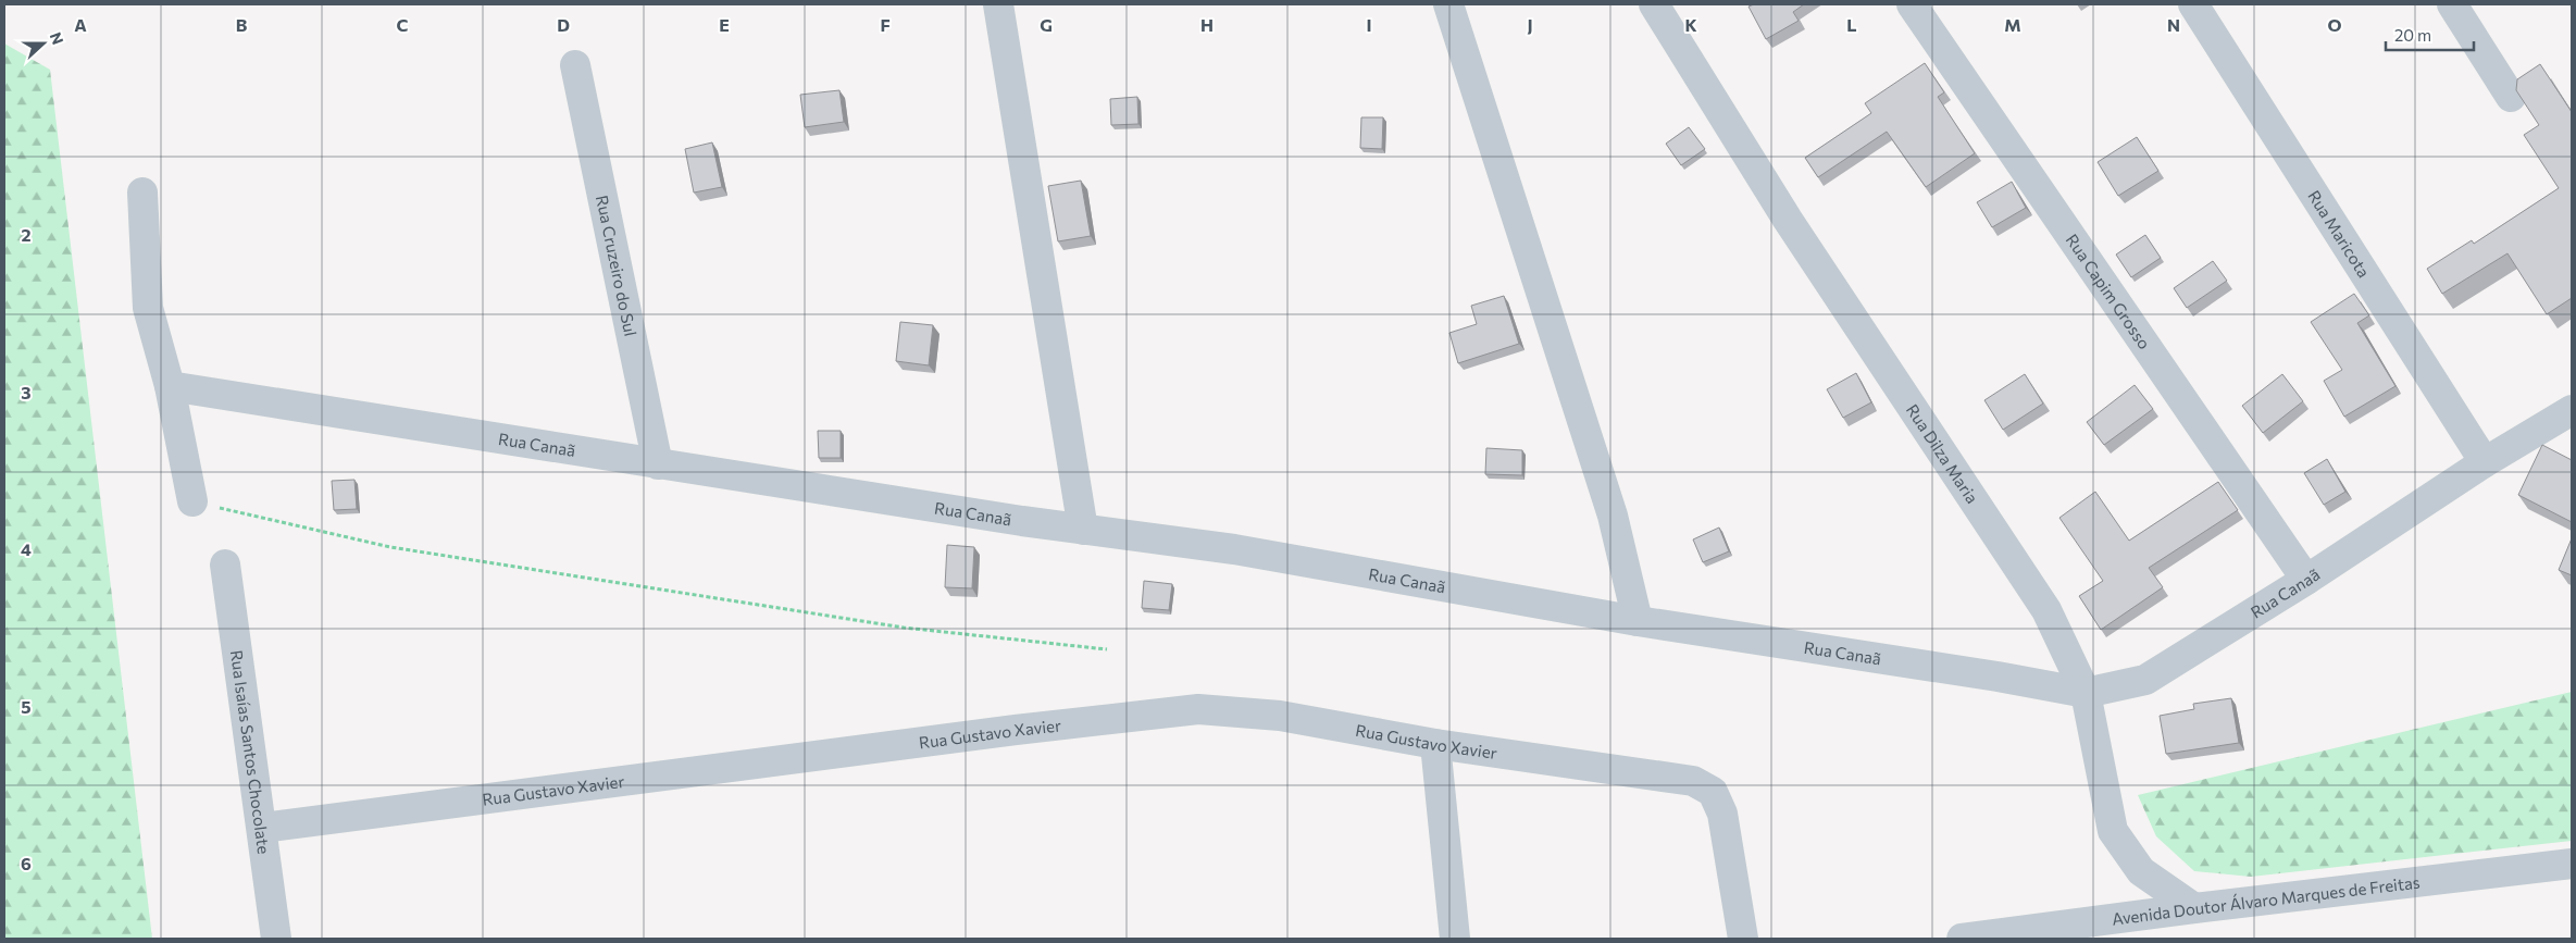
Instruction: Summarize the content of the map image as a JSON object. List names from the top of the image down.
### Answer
{
  "streets": {
    "street": [
      "Rua Maricota",
      "Rua Cruzeiro do Sul",
      "Rua Capim Grosso",
      "Rua Canaã",
      "Rua Dilza Maria",
      "Rua Gustavo Xavier",
      "Rua Isaías Santos Chocolate",
      "Avenida Doutor Álvaro Marques de Freitas"
    ]
  },
  "crossings": [
    ["Rua Maricota", "Rua Canaã"],
    ["Rua Cruzeiro do Sul", "Rua Canaã"],
    ["Rua Capim Grosso", "Rua Canaã"],
    ["Rua Canaã", "Rua Dilza Maria"],
    ["Rua Dilza Maria", "Avenida Doutor Álvaro Marques de Freitas"],
    ["Rua Gustavo Xavier", "Rua Isaías Santos Chocolate"]
  ],
  "scale_bar": "20 m",
  "north": "right",
  "grid": {
    "columns": [
      "A",
      "B",
      "C",
      "D",
      "E",
      "F",
      "G",
      "H",
      "I",
      "J",
      "K",
      "L",
      "M",
      "N",
      "O"
    ],
    "rows": [
      "2",
      "3",
      "4",
      "5",
      "6"
    ]
  }
}
